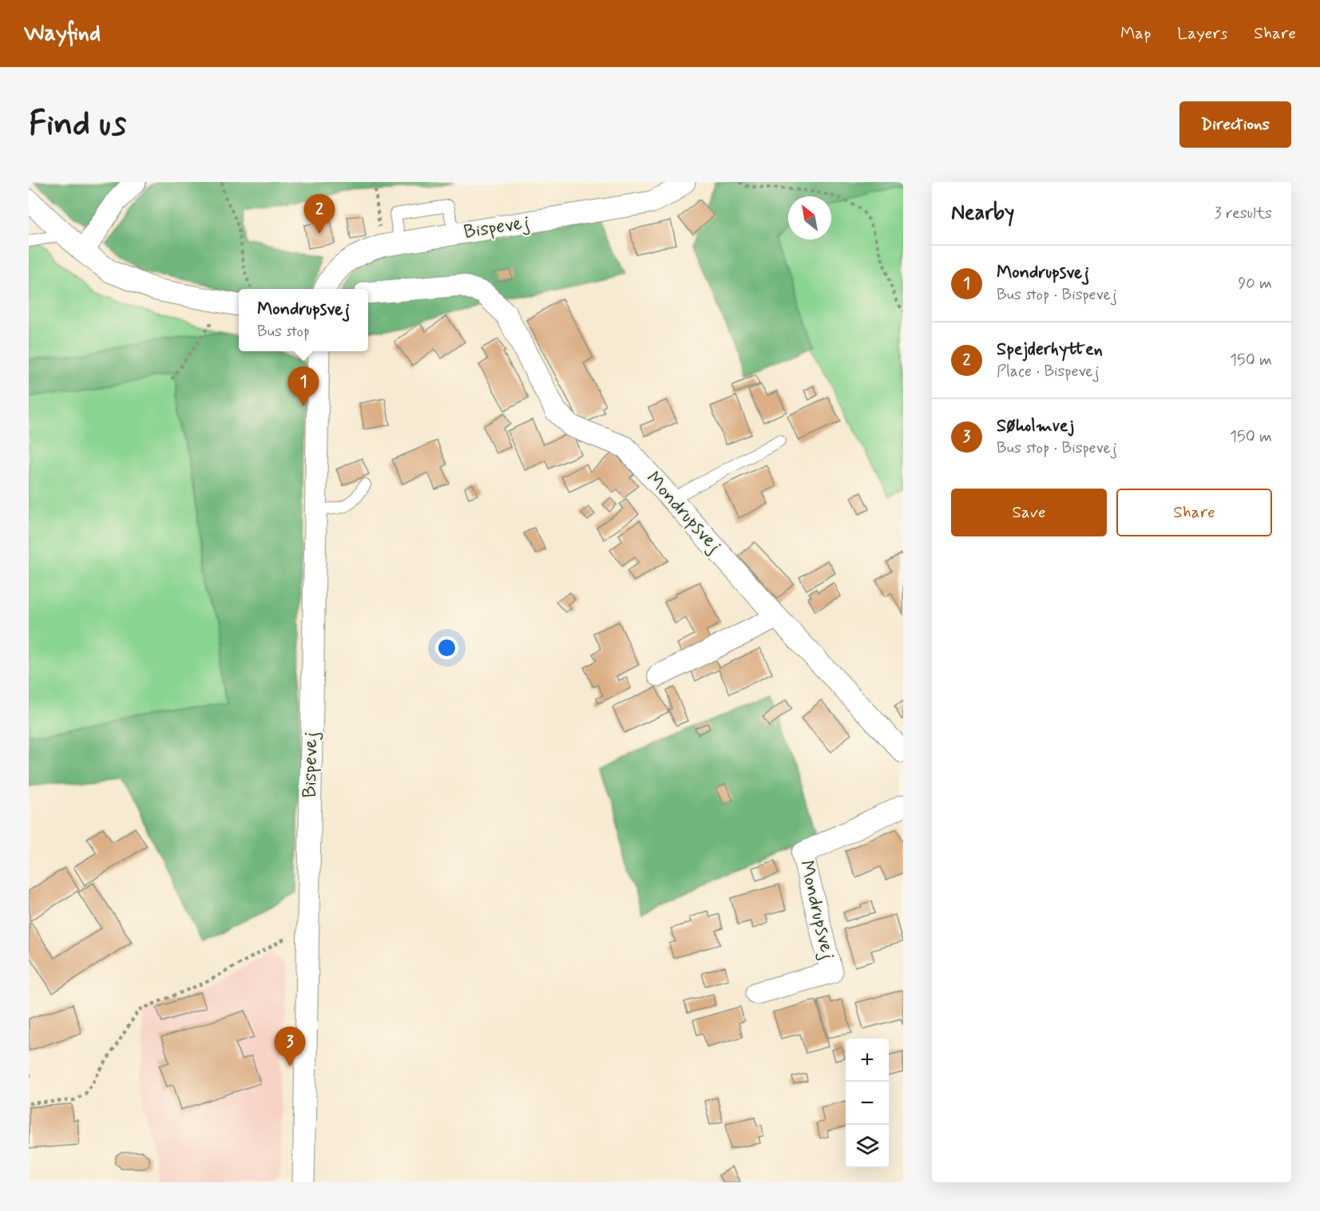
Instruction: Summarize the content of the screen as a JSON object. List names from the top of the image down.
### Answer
{
  "streets": {
    "street": ["Bispevej", "Mondrupsvej"]
  },
  "north": "top left",
  "page": {
    "header": "Wayfind",
    "nav": ["Map", "Layers", "Share"],
    "buttons": [
      "Directions",
      ["Save", "Share"]
    ],
    "title": "Find us",
    "heading": ["Nearby", "3 results"],
    "pins": ["2", "1", "3"],
    "list": [
      {
        "mark": "1",
        "name": "Mondrupsvej",
        "note": "Bus stop · Bispevej",
        "value": "90 m"
      },
      {
        "mark": "2",
        "name": "Spejderhytten",
        "note": "Place · Bispevej",
        "value": "150 m"
      },
      {
        "mark": "3",
        "name": "Søholmvej",
        "note": "Bus stop · Bispevej",
        "value": "150 m"
      }
    ],
    "popup": ["Mondrupsvej", "Bus stop"],
    "map_buttons": ["+", "−"]
  }
}
